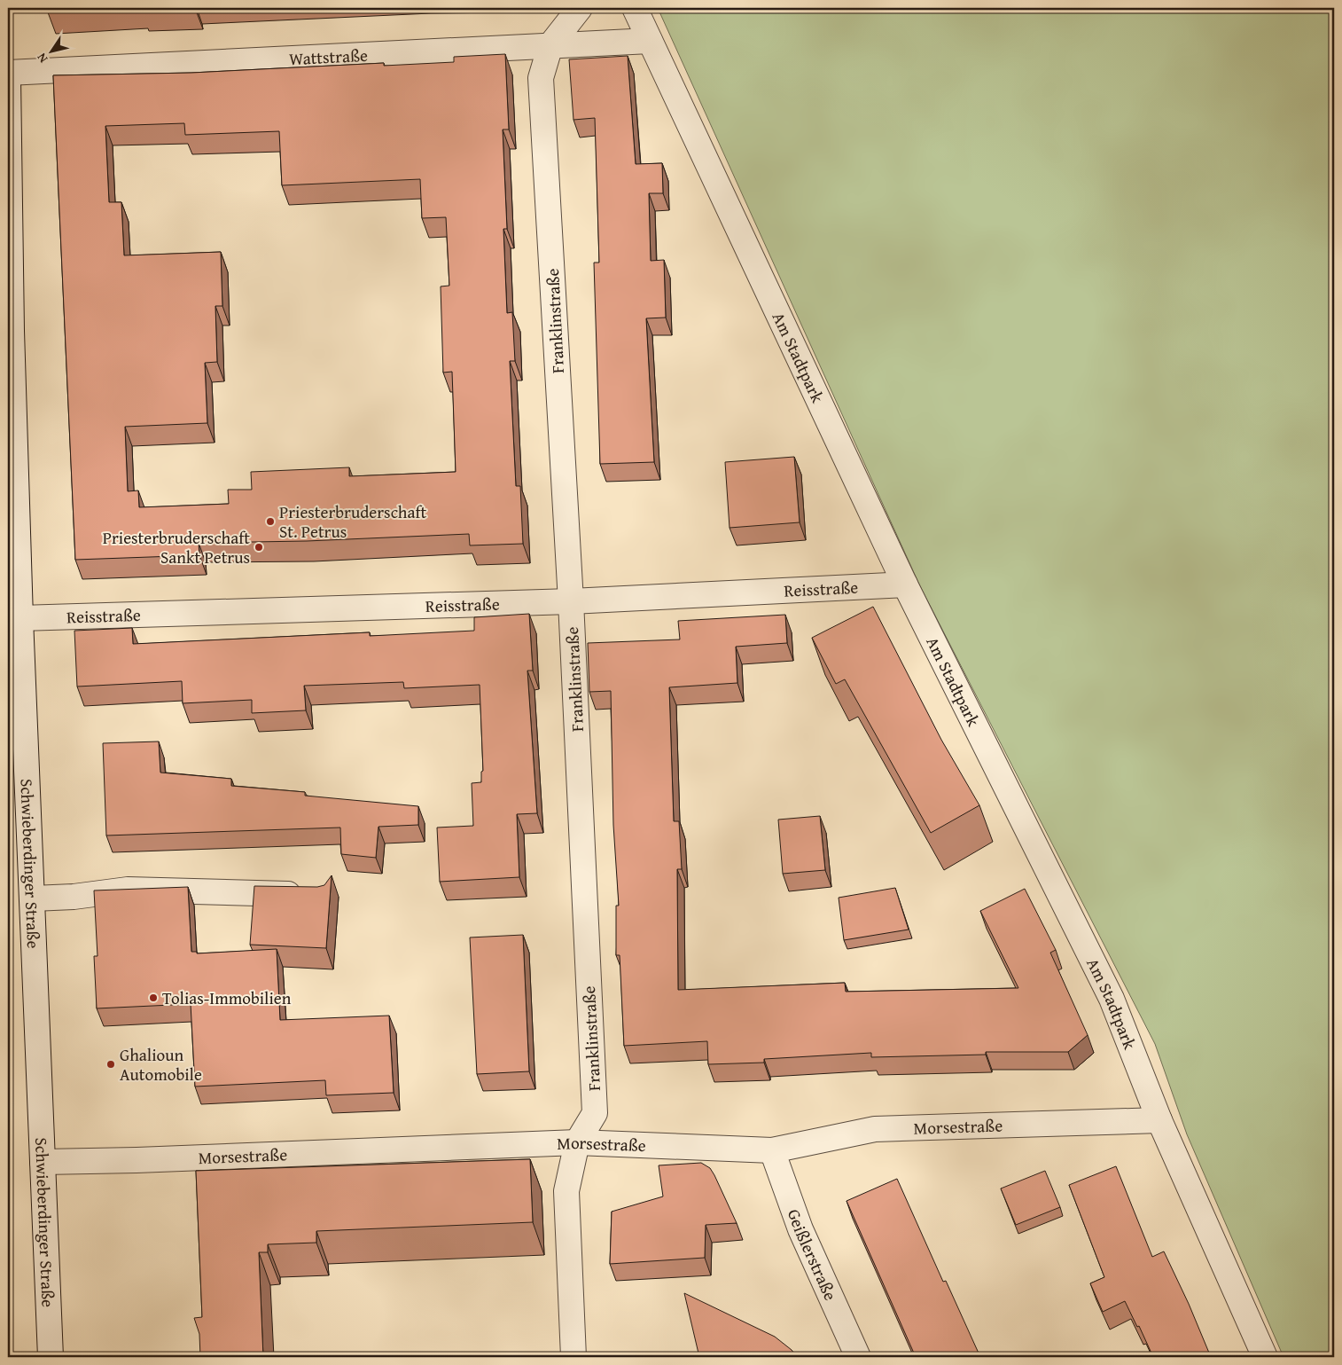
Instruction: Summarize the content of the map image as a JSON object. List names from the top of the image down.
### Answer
{
  "streets": {
    "street": [
      "Wattstraße",
      "Franklinstraße",
      "Am Stadtpark",
      "Reisstraße",
      "Schwieberdinger Straße",
      "Morsestraße",
      "Geißlerstraße"
    ]
  },
  "crossings": [
    ["Wattstraße", "Franklinstraße"],
    ["Wattstraße", "Am Stadtpark"],
    ["Franklinstraße", "Reisstraße"],
    ["Franklinstraße", "Morsestraße"],
    ["Am Stadtpark", "Reisstraße"],
    ["Am Stadtpark", "Morsestraße"],
    ["Reisstraße", "Schwieberdinger Straße"],
    ["Schwieberdinger Straße", "Morsestraße"],
    ["Morsestraße", "Geißlerstraße"]
  ],
  "places": [
    "Priesterbruderschaft St. Petrus",
    "Priesterbruderschaft Sankt Petrus",
    "Tolias-Immobilien",
    "Ghalioun Automobile"
  ],
  "north": "bottom left"
}
